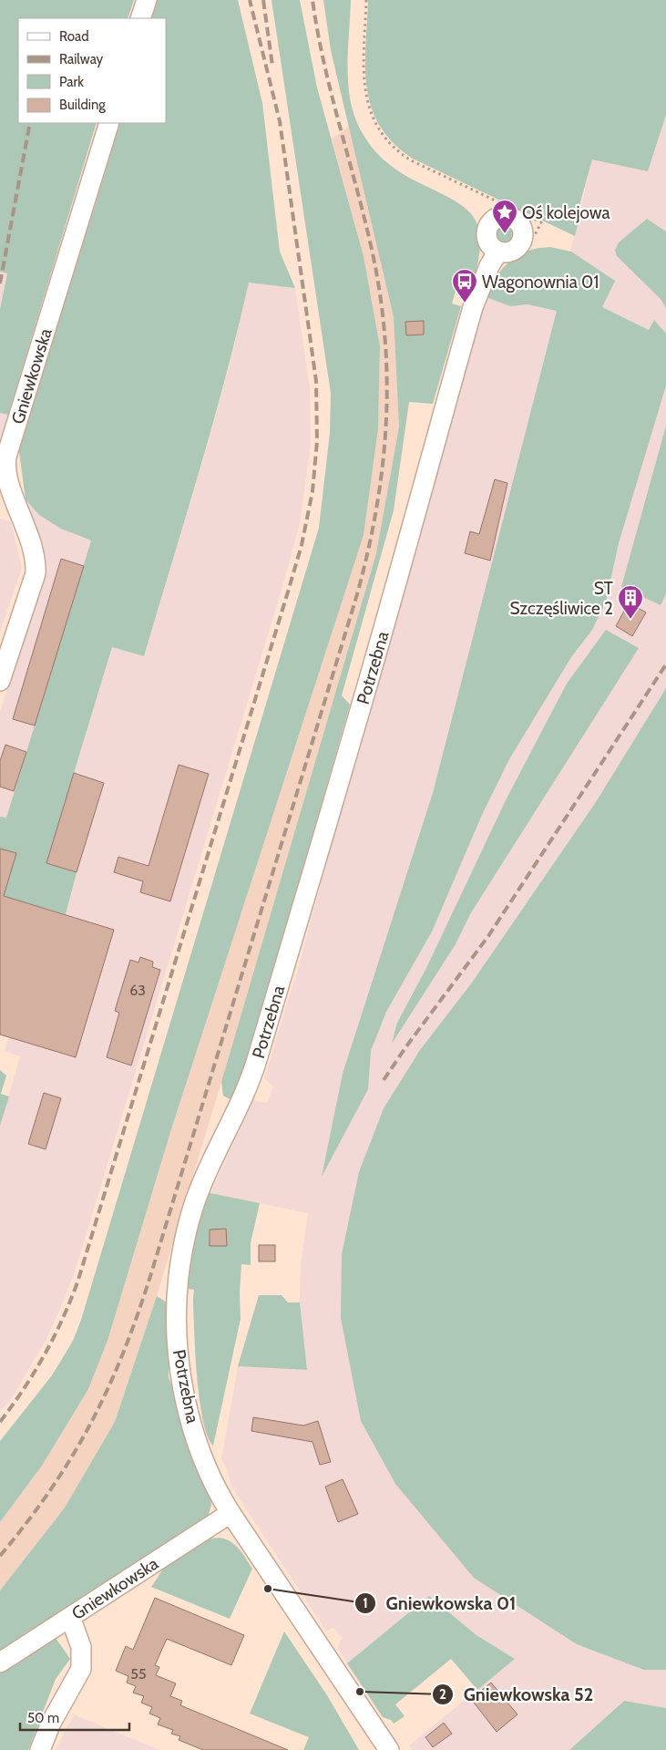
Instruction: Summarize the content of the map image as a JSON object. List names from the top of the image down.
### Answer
{
  "streets": {
    "street": ["Gniewkowska", "Potrzebna"]
  },
  "crossings": [
    ["Gniewkowska", "Potrzebna"]
  ],
  "places": {
    "place": ["Oś kolejowa"],
    "bus stop": ["Wagonownia 01"],
    "building": ["ST Szczęśliwice 2"],
    "other": ["Gniewkowska 01", "Gniewkowska 52"]
  },
  "house_numbers": ["63", "55"],
  "legend": [
    "Road",
    "Railway",
    "Park",
    "Building"
  ],
  "scale_bar": "50 m"
}
